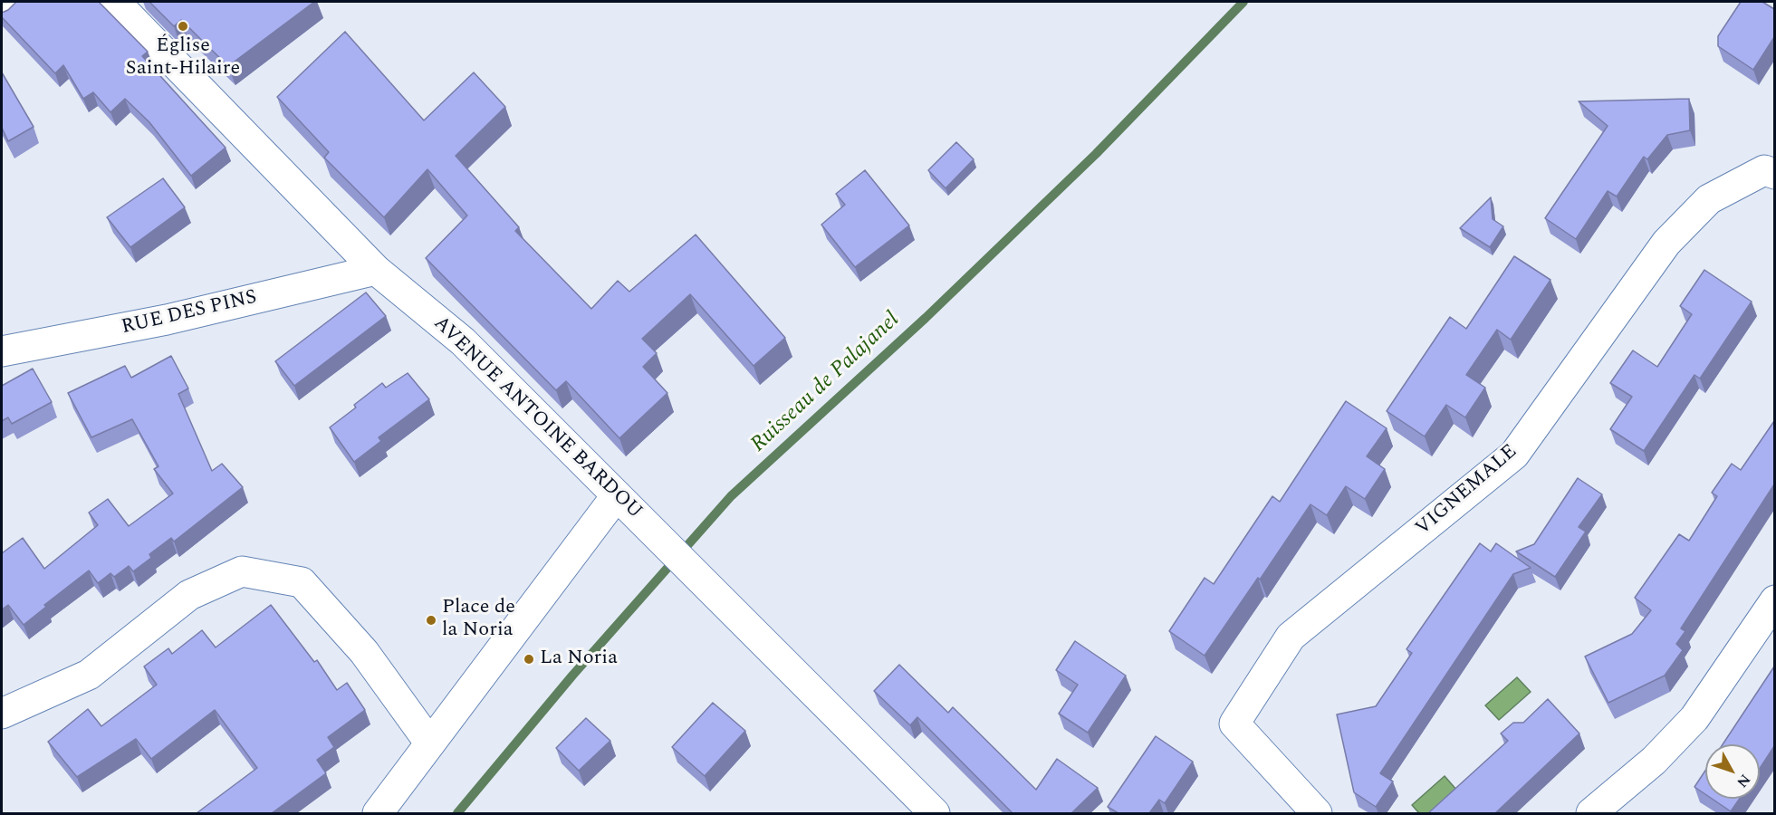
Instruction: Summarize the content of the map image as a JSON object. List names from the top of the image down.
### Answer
{
  "streets": {
    "street": ["RUE DES PINS", "AVENUE ANTOINE BARDOU", "VIGNEMALE"]
  },
  "crossings": [
    ["RUE DES PINS", "AVENUE ANTOINE BARDOU"]
  ],
  "water": ["Ruisseau de Palajanel"],
  "places": ["Église Saint-Hilaire", "Place de la Noria", "La Noria"],
  "north": "bottom right"
}
